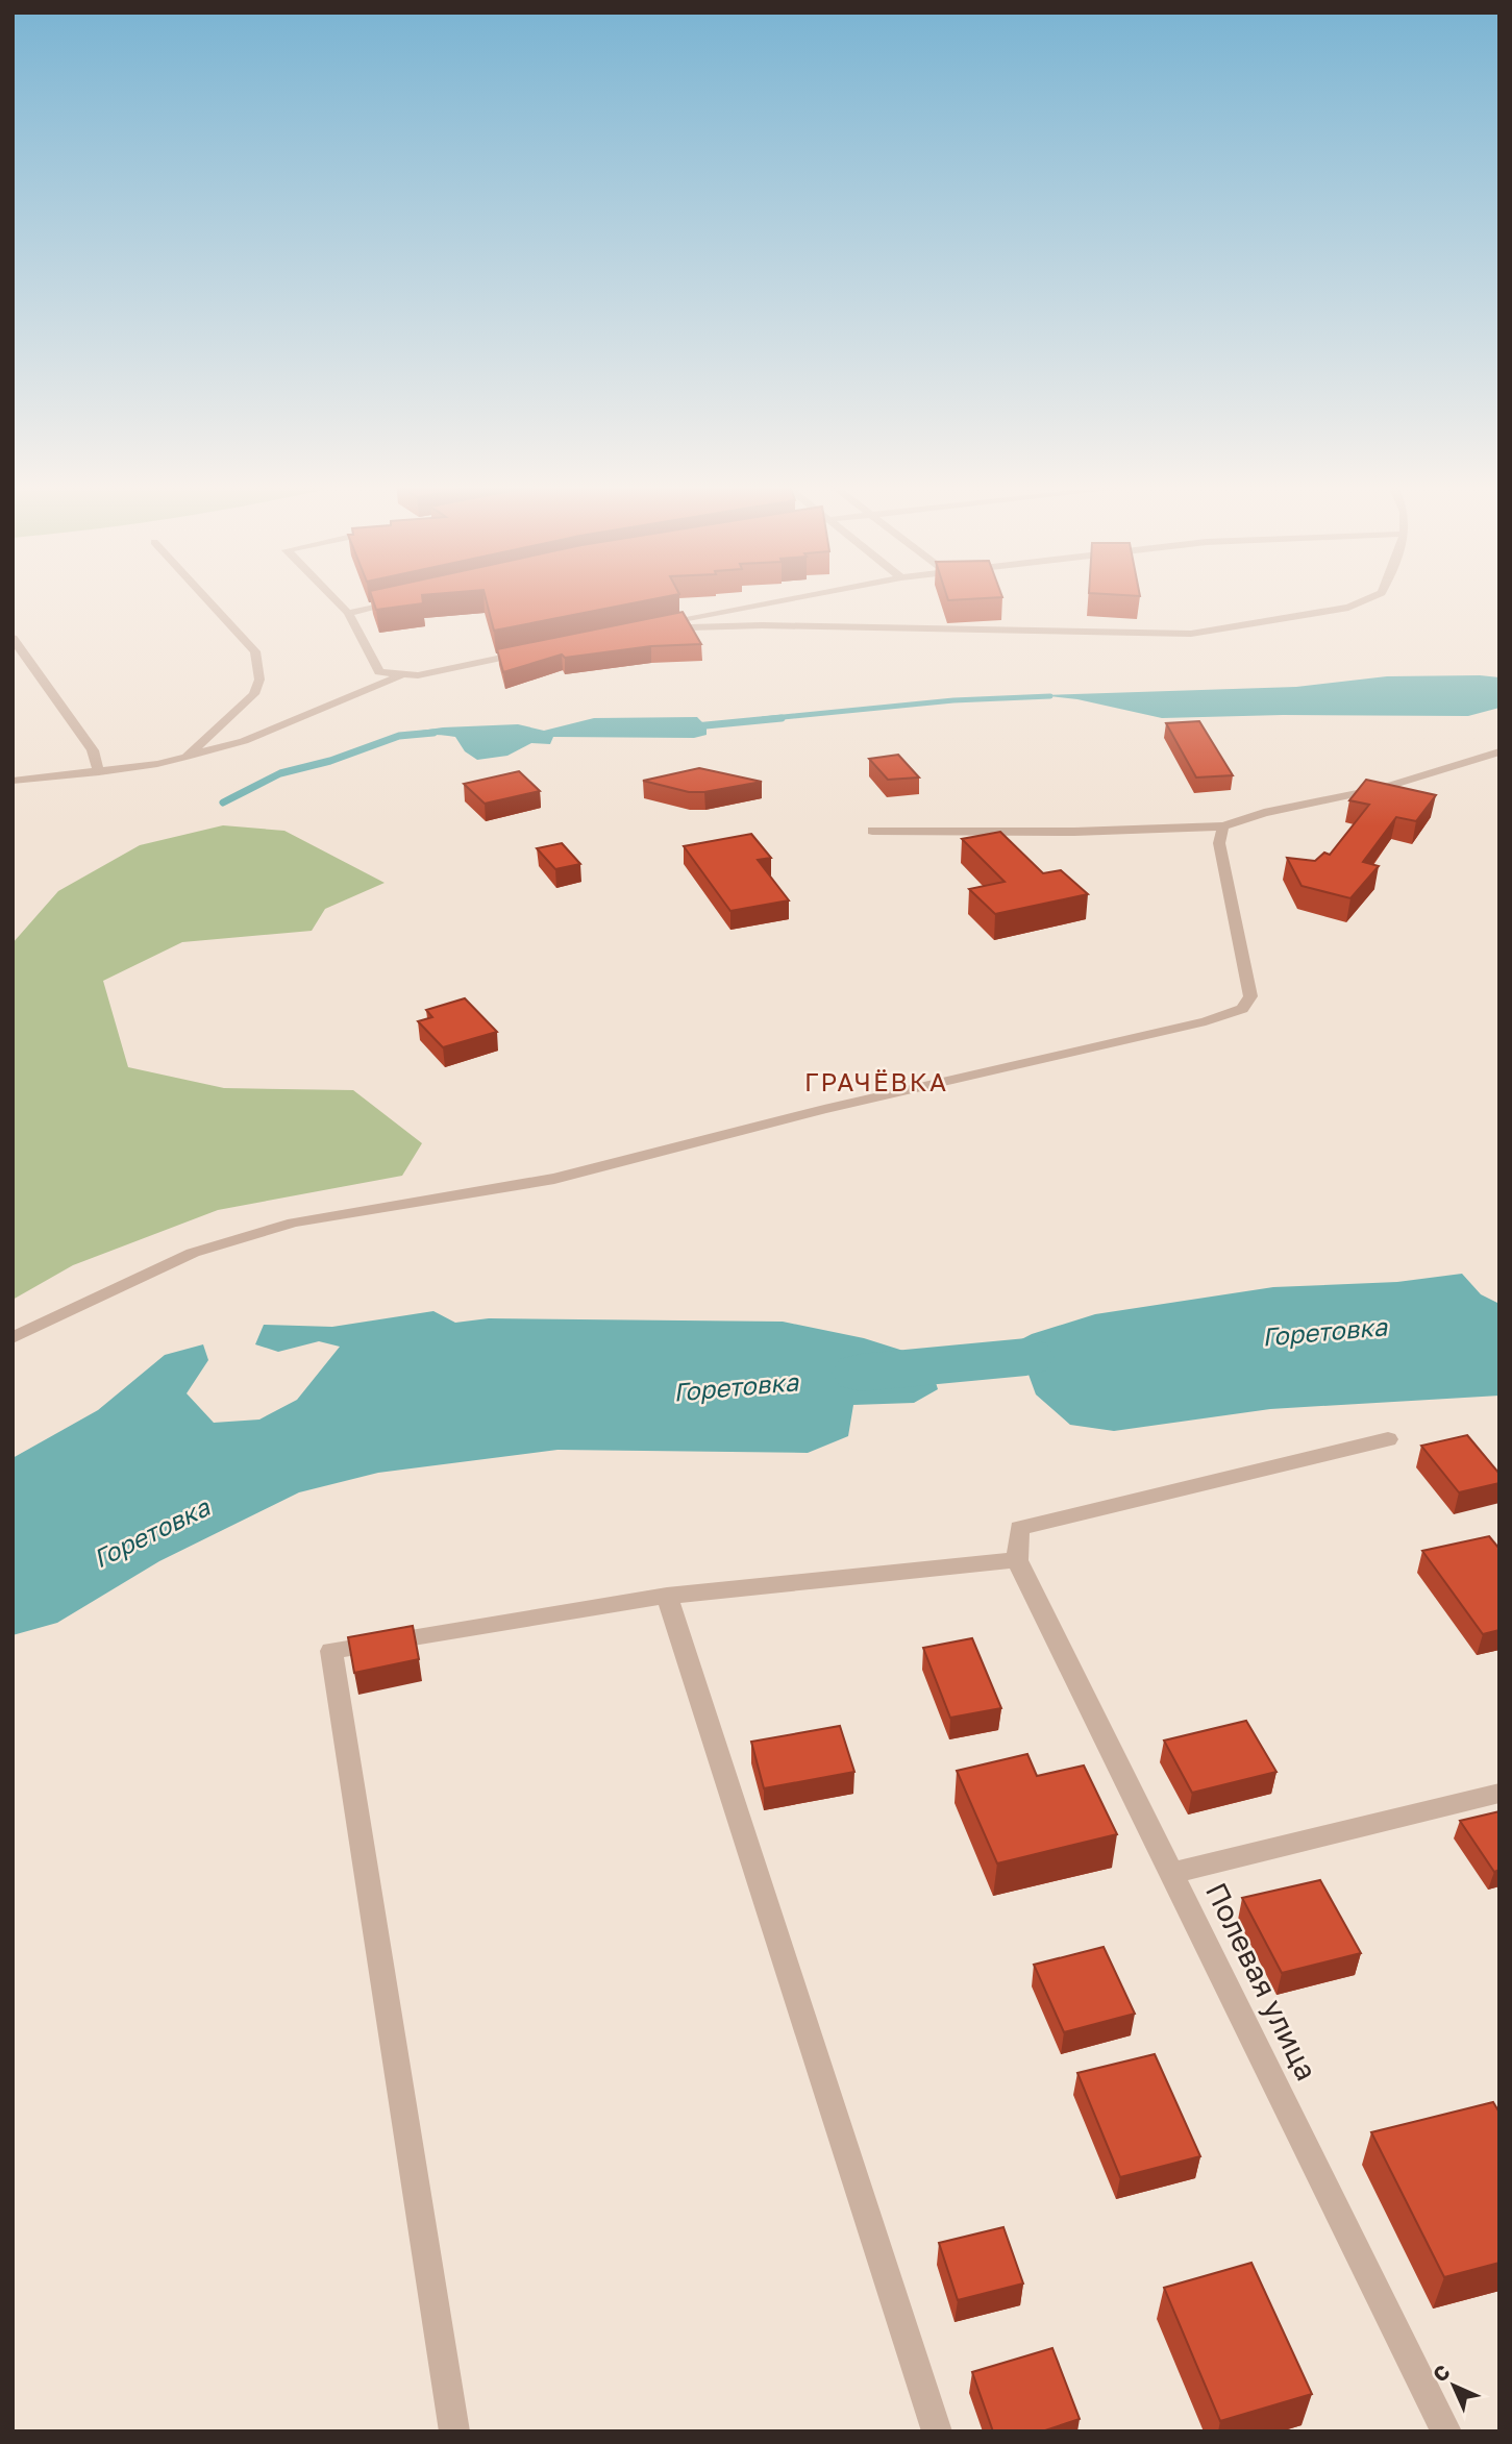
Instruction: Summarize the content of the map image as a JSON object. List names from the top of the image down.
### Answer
{
  "streets": {
    "street": ["Полевая улица"]
  },
  "districts": ["ГРАЧЁВКА"],
  "water": ["Горетовка"],
  "north": "top left"
}
